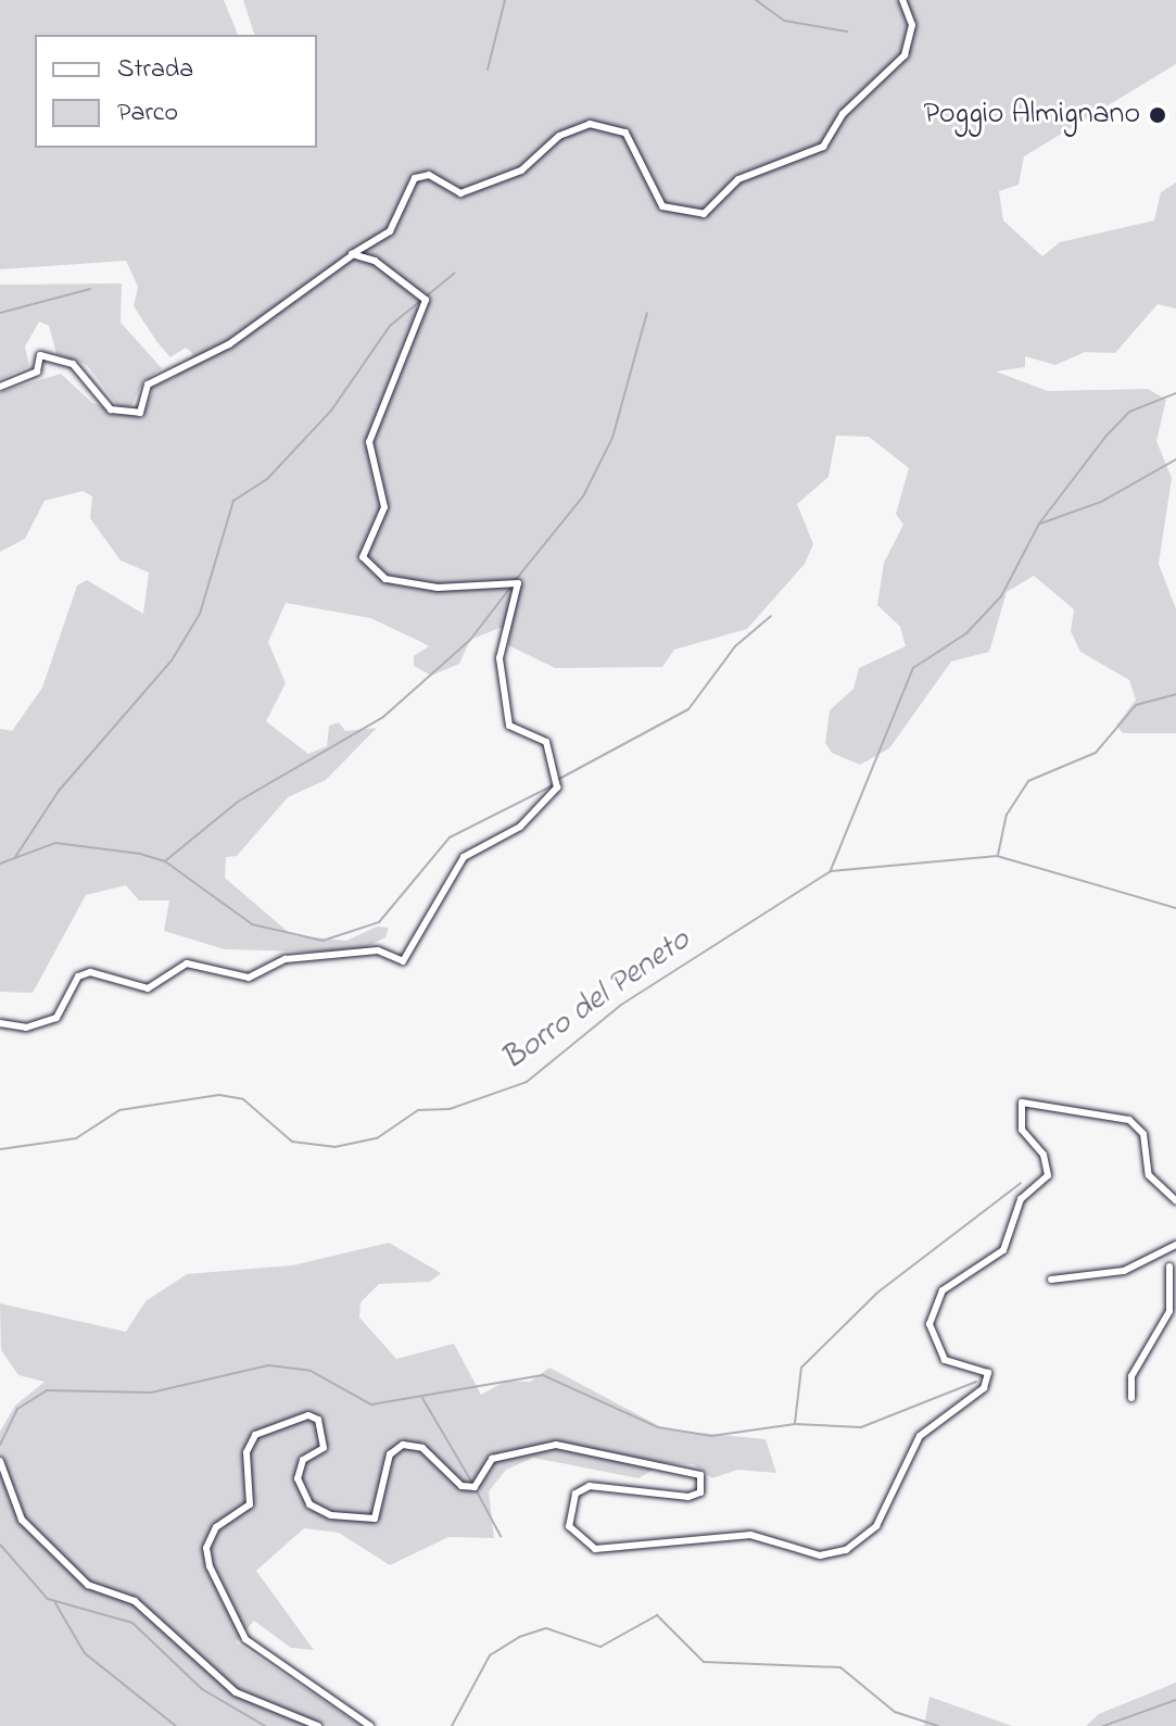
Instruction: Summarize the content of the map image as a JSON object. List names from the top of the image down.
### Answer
{
  "water": ["Borro del Peneto"],
  "places": ["Poggio Almignano"],
  "legend": ["Strada", "Parco"]
}
